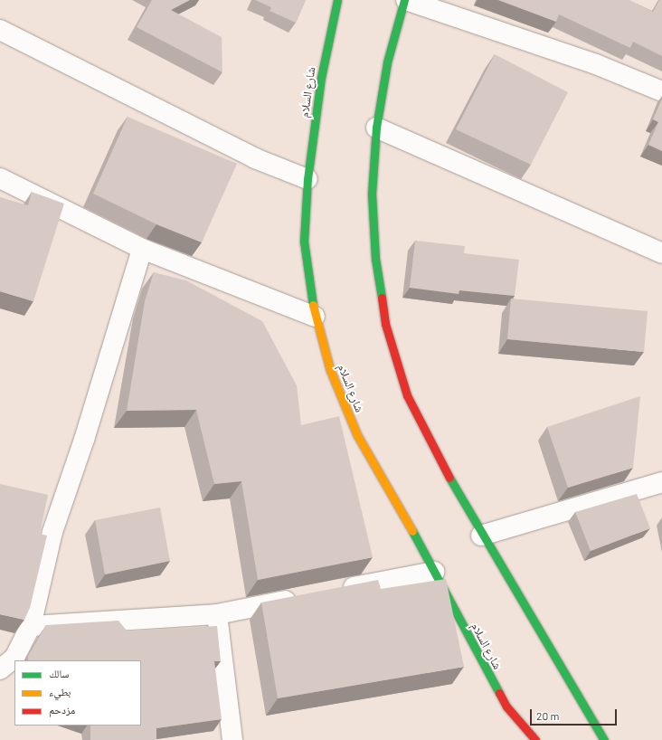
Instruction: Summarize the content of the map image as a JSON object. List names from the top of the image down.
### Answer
{
  "streets": {
    "street": ["شارع السلام"]
  },
  "legend": ["سالك", "بطيء", "مزدحم"],
  "scale_bar": "20 m"
}
